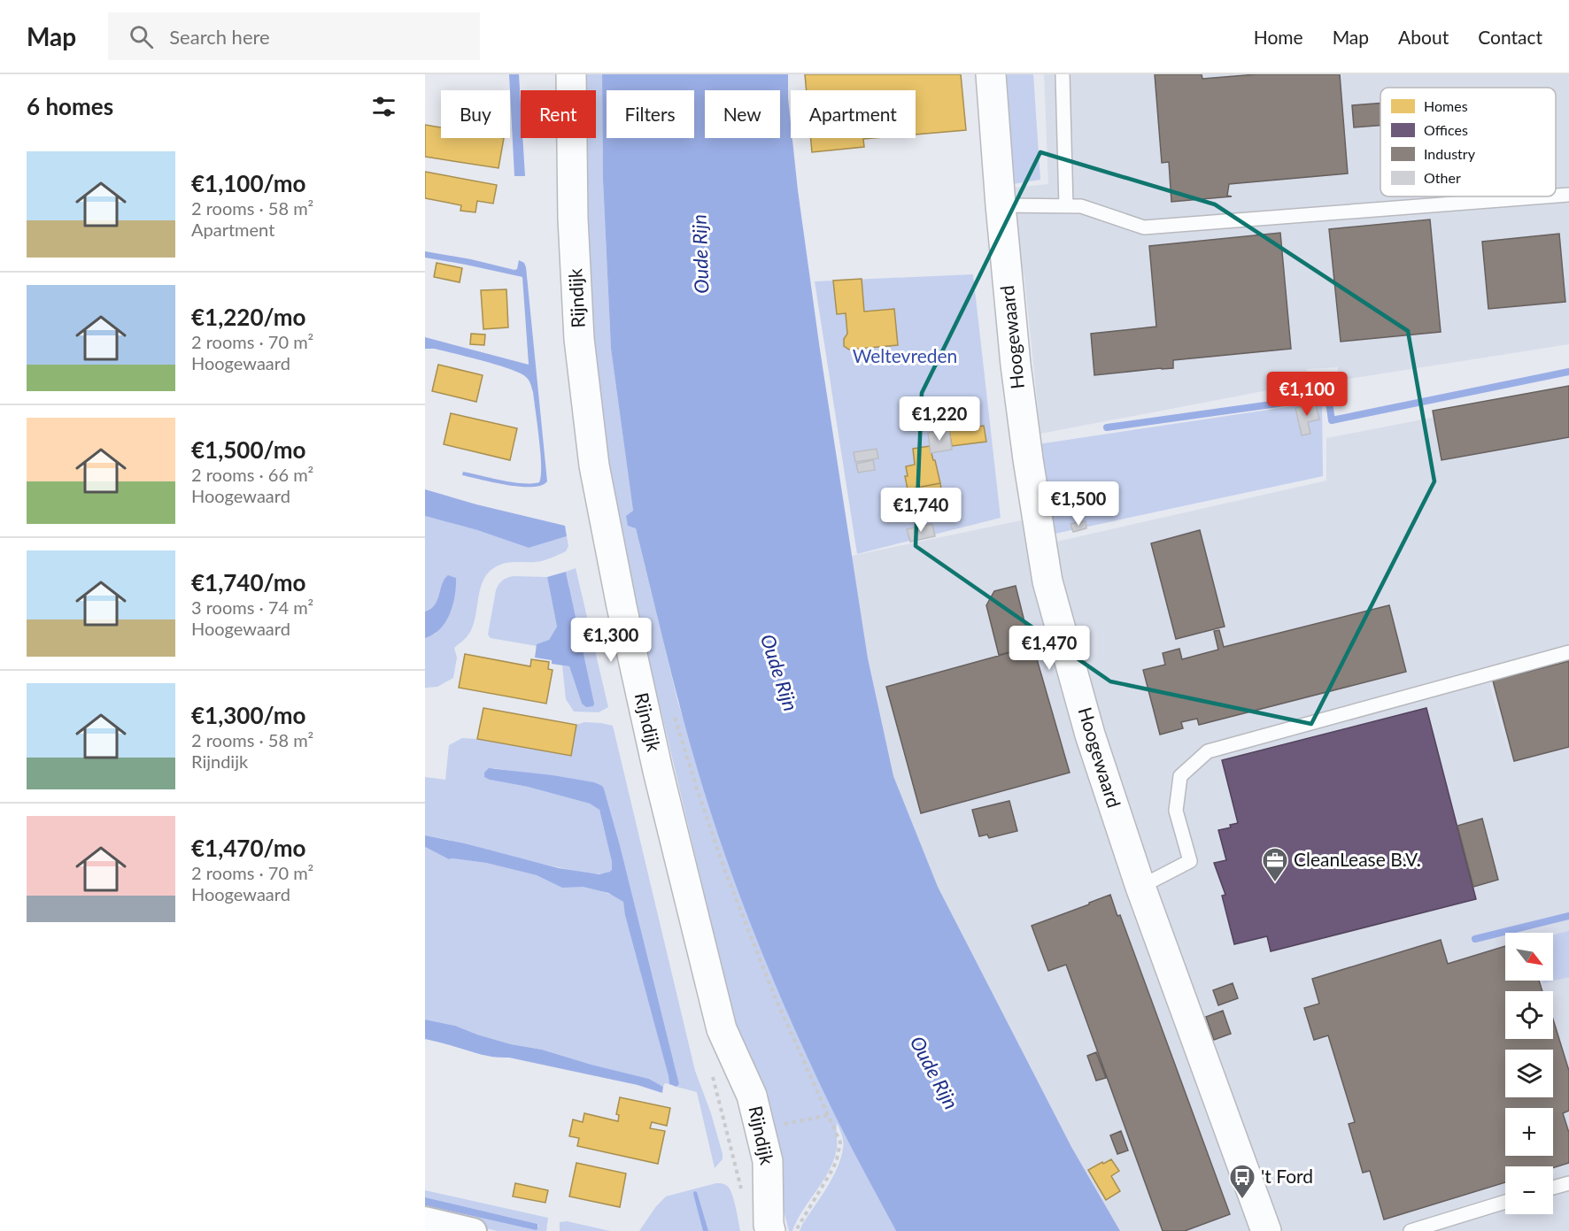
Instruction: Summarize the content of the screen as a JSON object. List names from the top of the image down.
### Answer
{
  "streets": {
    "street": ["Rijndijk", "Hoogewaard"]
  },
  "water": ["Oude Rijn"],
  "parks": ["Weltevreden"],
  "places": {
    "office": ["CleanLease B.V."],
    "bus stop": ["'t Ford"]
  },
  "legend": [
    "Homes",
    "Offices",
    "Industry",
    "Other"
  ],
  "north": "bottom right",
  "page": {
    "header": "Map",
    "search": "Search here",
    "nav": [
      "Home",
      "Map",
      "About",
      "Contact"
    ],
    "heading": "6 homes",
    "chip": [
      "Buy",
      "Rent",
      "Filters",
      "New",
      "Apartment"
    ],
    "list": [
      {
        "name": "€1,100/mo",
        "note": "2 rooms · 58 m² · Apartment"
      },
      {
        "name": "€1,220/mo",
        "note": "2 rooms · 70 m² · Hoogewaard"
      },
      {
        "name": "€1,500/mo",
        "note": "2 rooms · 66 m² · Hoogewaard"
      },
      {
        "name": "€1,740/mo",
        "note": "3 rooms · 74 m² · Hoogewaard"
      },
      {
        "name": "€1,300/mo",
        "note": "2 rooms · 58 m² · Rijndijk"
      },
      {
        "name": "€1,470/mo",
        "note": "2 rooms · 70 m² · Hoogewaard"
      }
    ],
    "price": [
      "€1,100",
      "€1,220",
      "€1,500",
      "€1,740",
      "€1,300",
      "€1,470"
    ],
    "map_buttons": ["+", "−"]
  }
}
